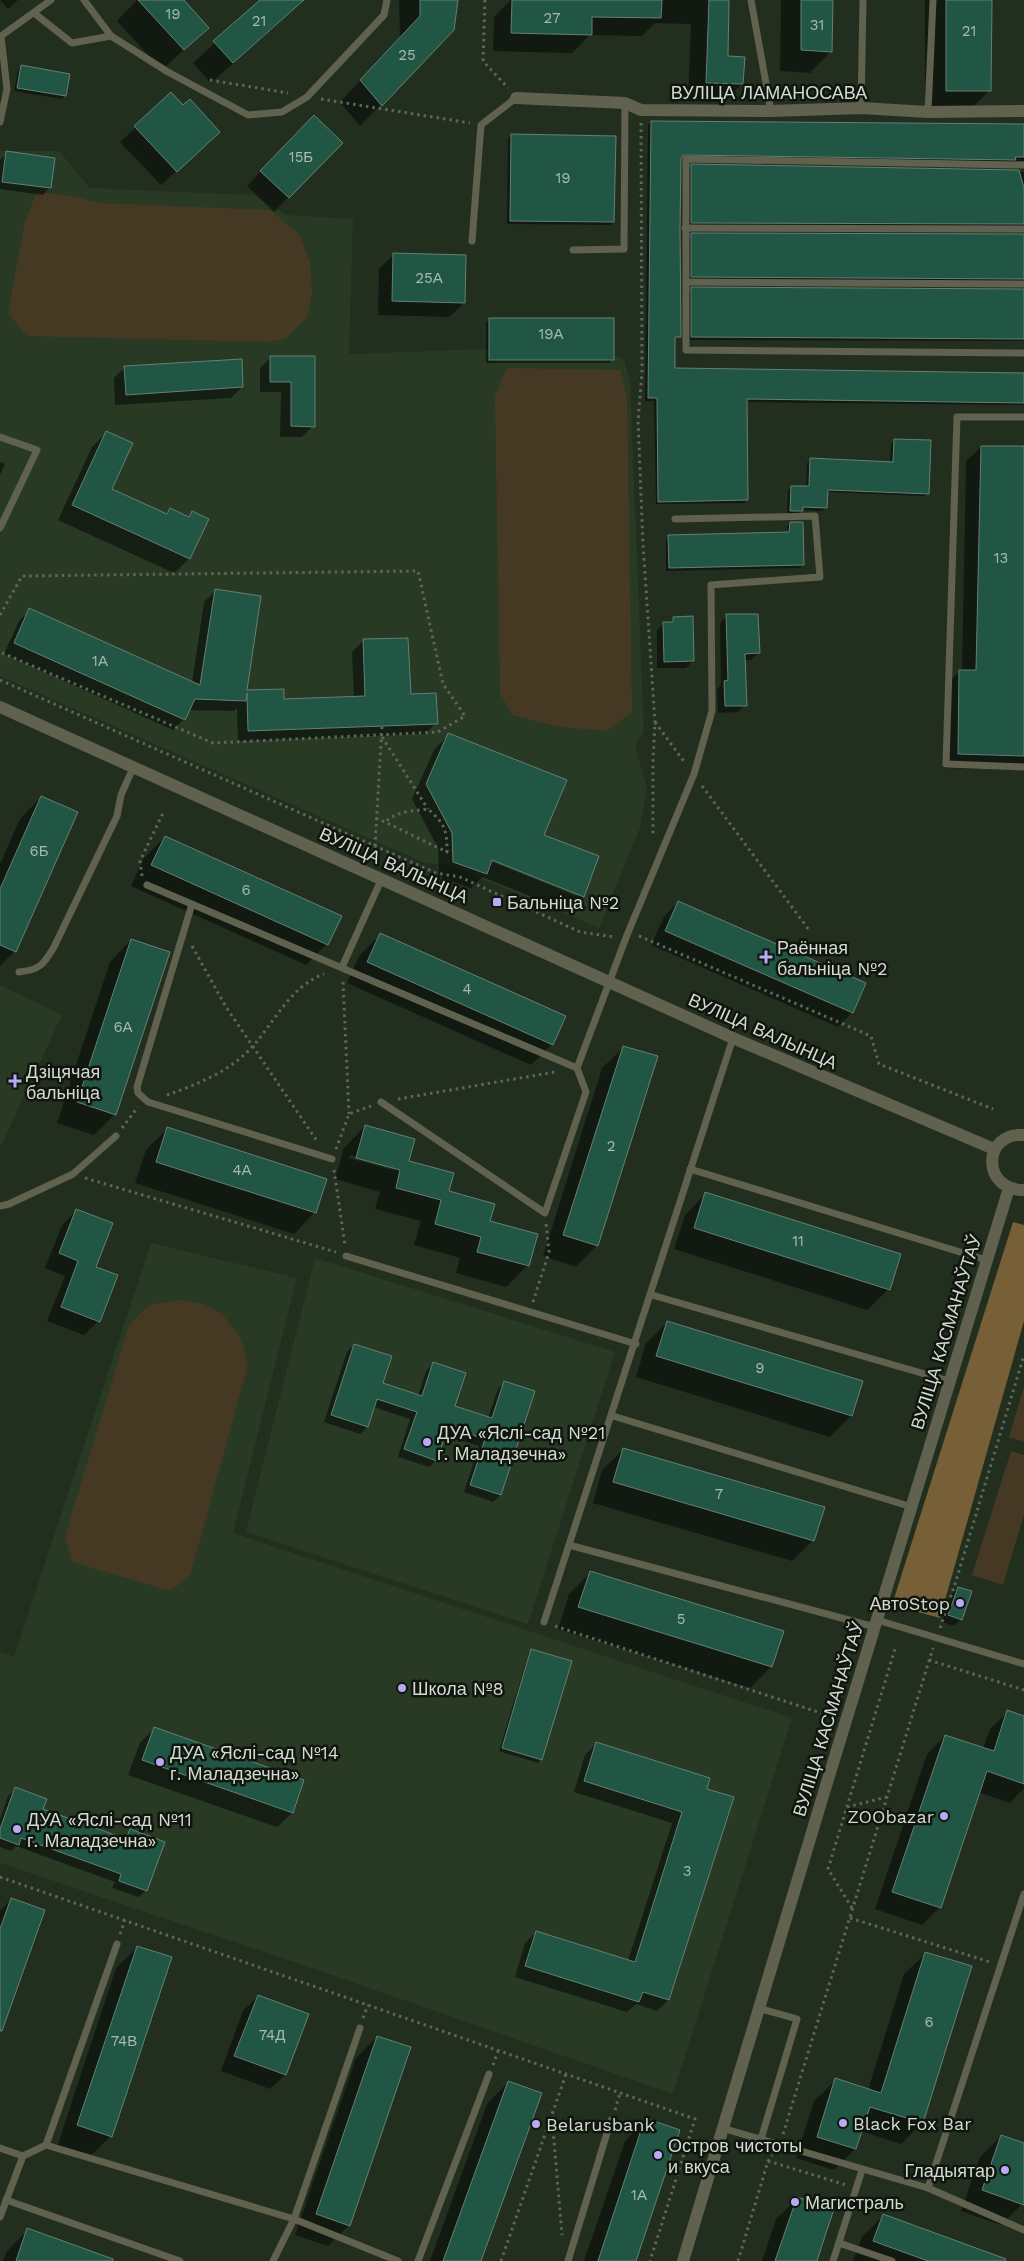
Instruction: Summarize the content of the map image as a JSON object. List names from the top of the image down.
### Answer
{
  "streets": {
    "street": ["ВУЛІЦА ЛАМАНОСАВА", "ВУЛІЦА ВАЛЫНЦА", "ВУЛІЦА КАСМАНАЎТАЎ"]
  },
  "places": {
    "transit": ["Бальніца №2"],
    "health": ["Раённая бальніца №2", "Дзіцячая бальніца"],
    "other": [
      "ДУА «Яслі-сад №21 г. Маладзечна»",
      "АвтоStop",
      "Школа №8",
      "ДУА «Яслі-сад №14 г. Маладзечна»",
      "ZOObazar",
      "ДУА «Яслі-сад №11 г. Маладзечна»",
      "Black Fox Bar",
      "Belarusbank",
      "Остров чистоты и вкуса",
      "Гладыятар",
      "Магистраль"
    ]
  },
  "house_numbers": [
    "19",
    "27",
    "21",
    "31",
    "21",
    "25",
    "15Б",
    "19",
    "25А",
    "19А",
    "13",
    "1А",
    "6Б",
    "6",
    "4",
    "6А",
    "2",
    "4А",
    "11",
    "9",
    "7",
    "5",
    "3",
    "6",
    "74Д",
    "74В",
    "1А"
  ]
}
